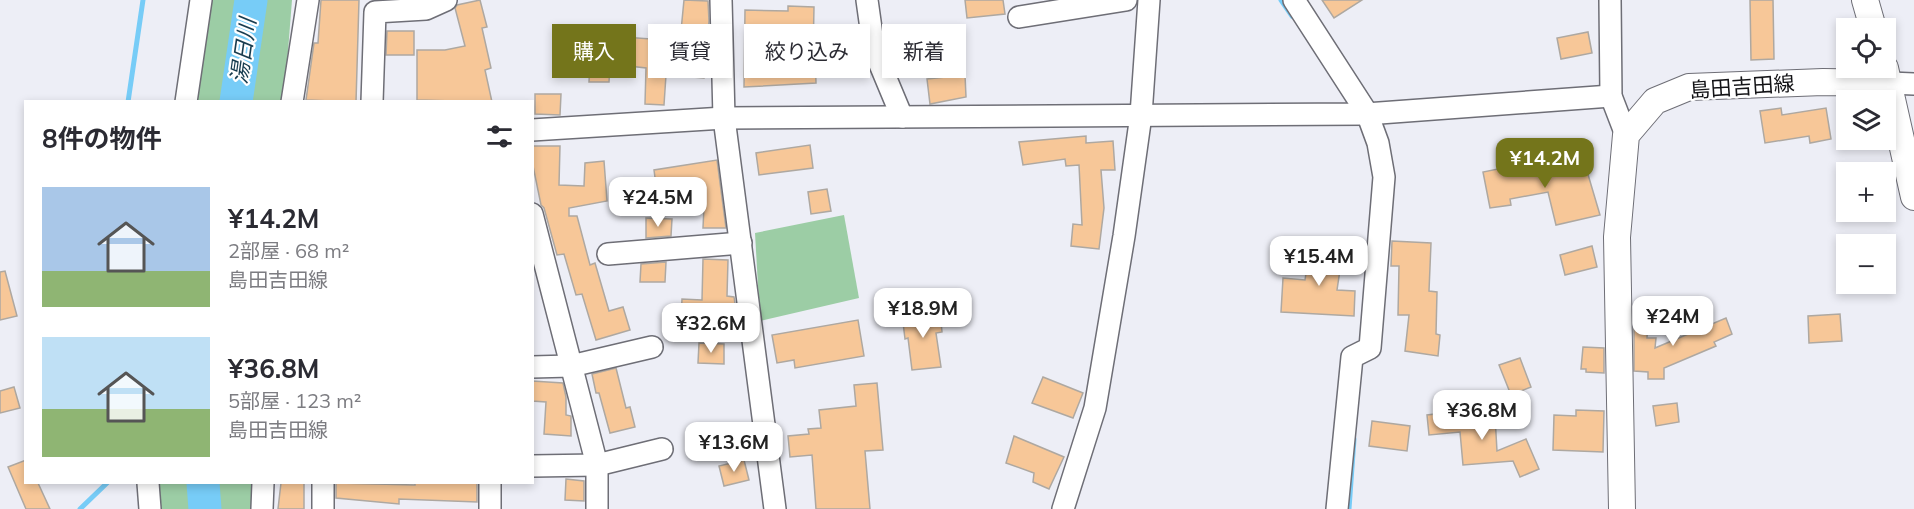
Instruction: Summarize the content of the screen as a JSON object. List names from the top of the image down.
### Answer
{
  "streets": {
    "main road": ["島田吉田線"]
  },
  "water": ["湯日川"],
  "page": {
    "map_buttons": ["+", "−"],
    "chip": [
      "購入",
      "賃貸",
      "絞り込み",
      "新着"
    ],
    "heading": "8件の物件",
    "price": [
      "¥14.2M",
      "¥24.5M",
      "¥15.4M",
      "¥18.9M",
      "¥24M",
      "¥32.6M",
      "¥36.8M",
      "¥13.6M"
    ],
    "list": [
      {
        "name": "¥14.2M",
        "note": "2部屋 · 68 m² · 島田吉田線"
      },
      {
        "name": "¥36.8M",
        "note": "5部屋 · 123 m² · 島田吉田線"
      }
    ]
  }
}
